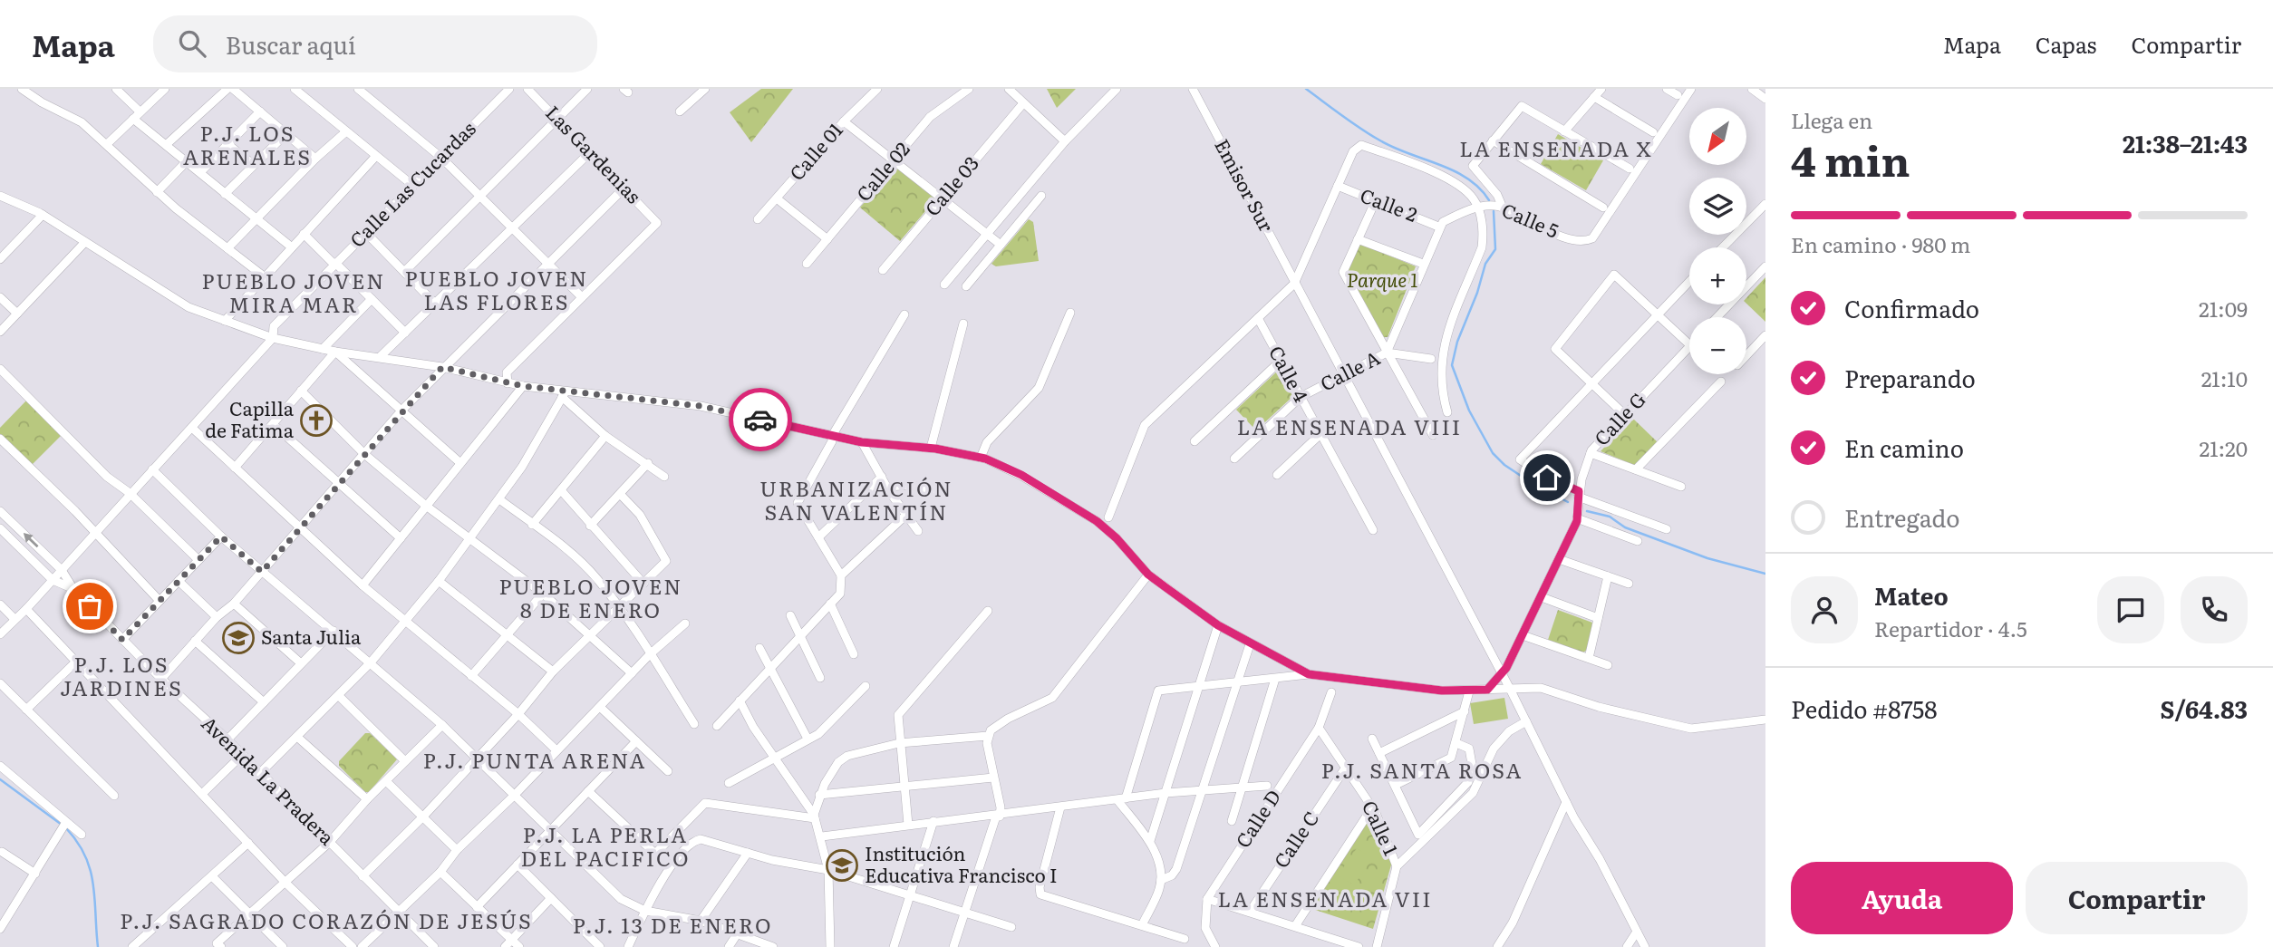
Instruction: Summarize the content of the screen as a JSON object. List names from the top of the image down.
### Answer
{
  "streets": {
    "street": [
      "Calle 01",
      "Las Gardenias",
      "Calle 02",
      "Calle Las Cucardas",
      "Emisor Sur",
      "Calle 03",
      "Calle 2",
      "Calle 5",
      "Calle A",
      "Calle 4",
      "Calle G",
      "Avenida La Pradera",
      "Calle D",
      "Calle 1",
      "Calle C"
    ]
  },
  "crossings": [
    ["Calle Las Cucardas", "Avenida La Pradera"],
    ["Emisor Sur", "Calle A"],
    ["Emisor Sur", "Calle G"],
    ["Calle 2", "Calle A"],
    ["Calle A", "Calle 4"],
    ["Calle D", "Calle 1"],
    ["Calle 1", "Calle C"]
  ],
  "districts": [
    "P.J. LOS ARENALES",
    "LA ENSENADA X",
    "PUEBLO JOVEN LAS FLORES",
    "PUEBLO JOVEN MIRA MAR",
    "LA ENSENADA VIII",
    "URBANIZACIÓN SAN VALENTÍN",
    "PUEBLO JOVEN 8 DE ENERO",
    "P.J. LOS JARDINES",
    "P.J. PUNTA ARENA",
    "P.J. SANTA ROSA",
    "P.J. LA PERLA DEL PACIFICO",
    "LA ENSENADA VII",
    "P.J. SAGRADO CORAZÓN DE JESÚS",
    "P.J. 13 DE ENERO"
  ],
  "parks": ["Parque 1"],
  "places": {
    "church": ["Capilla de Fatima"],
    "school or university": ["Santa Julia", "Institución Educativa Francisco I"]
  },
  "north": "bottom left",
  "page": {
    "header": "Mapa",
    "search": "Buscar aquí",
    "nav": ["Mapa", "Capas", "Compartir"],
    "heading": ["4 min", "Llega en", "21:38–21:43"],
    "panel": [
      "Mateo",
      "Repartidor · 4.5",
      "Pedido #8758",
      "S/64.83"
    ],
    "map_buttons": ["+", "−"],
    "bar": "En camino · 980 m",
    "list": [
      ["Confirmado", "21:09"],
      ["Preparando", "21:10"],
      ["En camino", "21:20"],
      "Entregado"
    ],
    "buttons": ["Ayuda", "Compartir"]
  }
}
